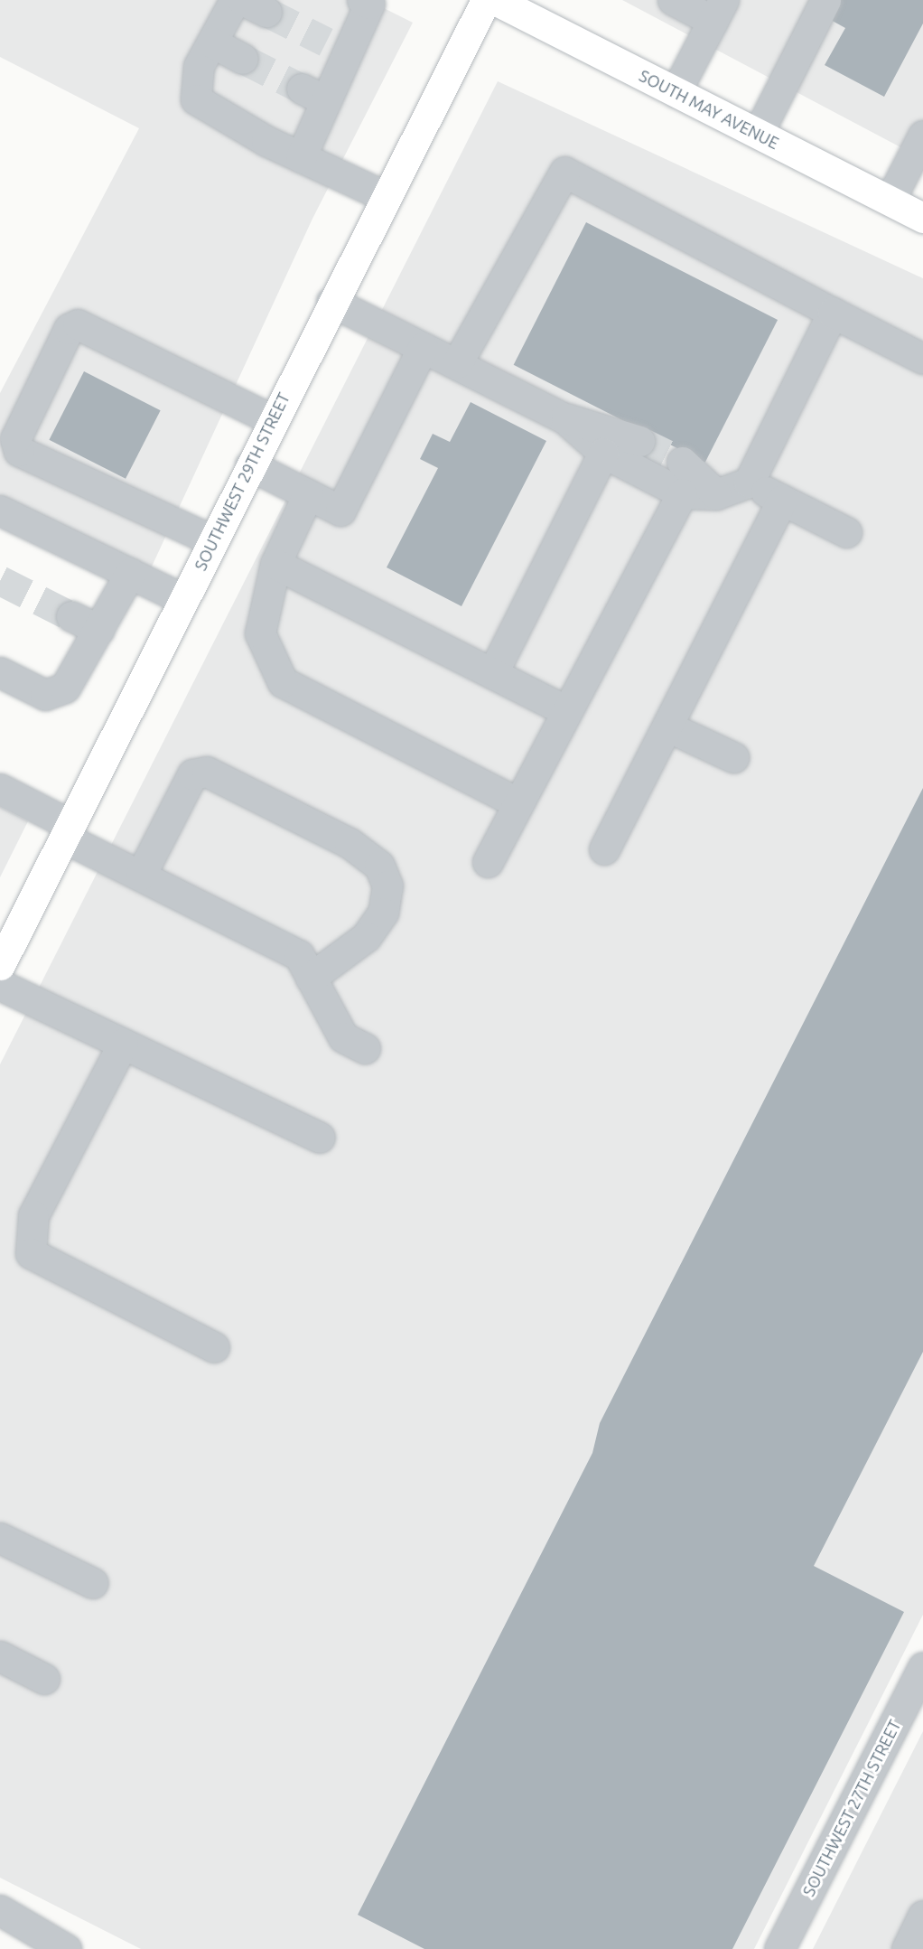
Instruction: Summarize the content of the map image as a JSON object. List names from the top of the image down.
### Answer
{
  "streets": {
    "main road": ["SOUTH MAY AVENUE", "SOUTHWEST 29TH STREET"],
    "street": ["SOUTHWEST 27TH STREET"]
  }
}
